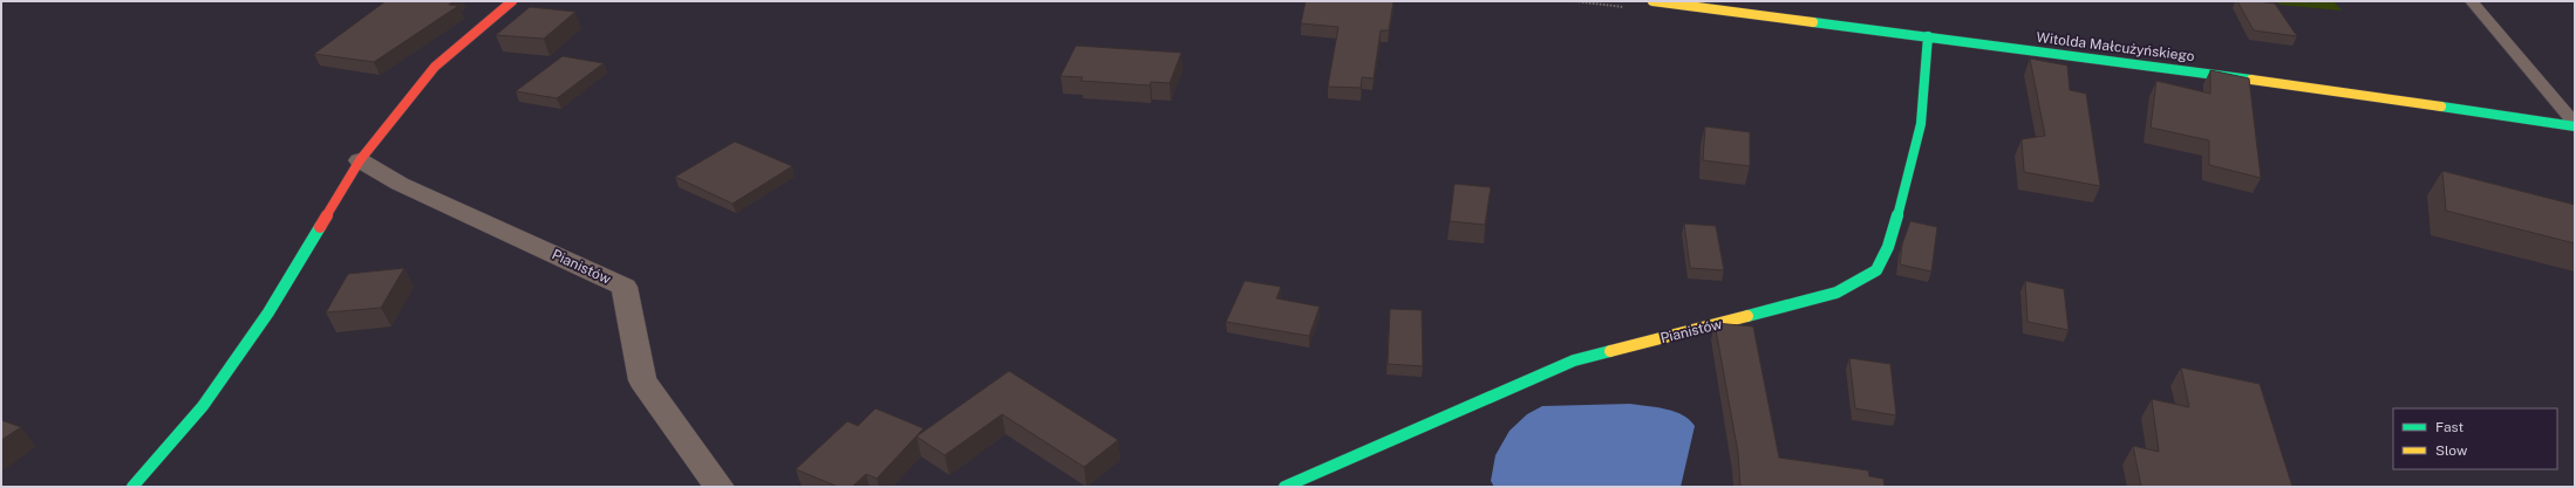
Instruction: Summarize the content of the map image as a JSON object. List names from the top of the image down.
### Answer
{
  "streets": {
    "street": ["Witolda Małcużyńskiego", "Pianistów"]
  },
  "crossings": [
    ["Witolda Małcużyńskiego", "Pianistów"]
  ],
  "legend": ["Fast", "Slow"]
}
